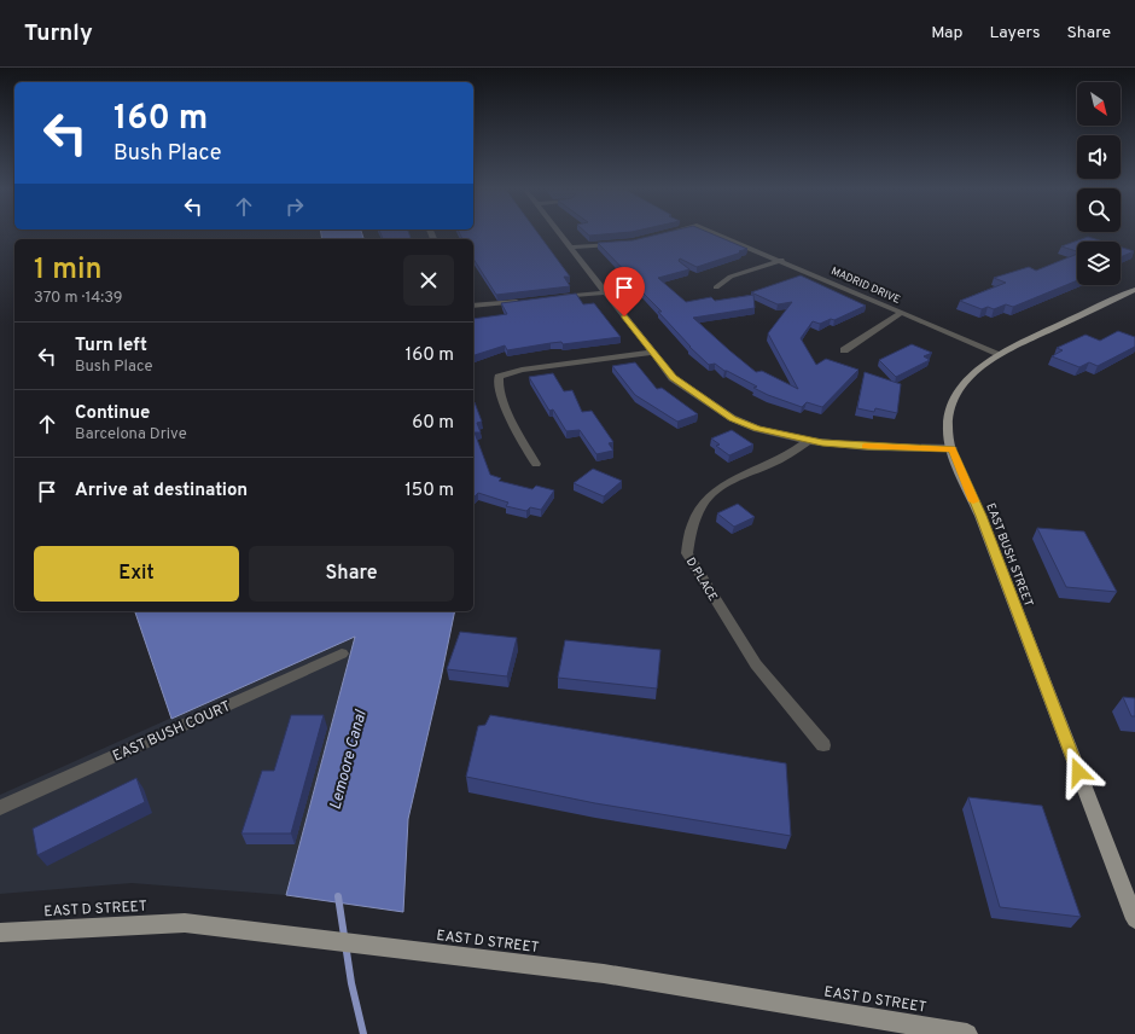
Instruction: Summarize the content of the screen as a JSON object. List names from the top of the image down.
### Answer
{
  "streets": {
    "main road": ["EAST BUSH STREET", "EAST D STREET"],
    "street": ["MADRID DRIVE", "D PLACE", "EAST BUSH COURT"]
  },
  "crossings": [
    ["MADRID DRIVE", "EAST BUSH STREET"]
  ],
  "water": ["Lemoore Canal"],
  "north": "bottom right",
  "page": {
    "header": "Turnly",
    "nav": ["Map", "Layers", "Share"],
    "turn": ["160 m", "Bush Place"],
    "heading": ["1 min", "370 m · 14:39"],
    "list": [
      {
        "name": "Turn left",
        "note": "Bush Place",
        "value": "160 m"
      },
      {
        "name": "Continue",
        "note": "Barcelona Drive",
        "value": "60 m"
      },
      {
        "name": "Arrive at destination",
        "value": "150 m"
      }
    ],
    "buttons": ["Exit", "Share"]
  }
}
